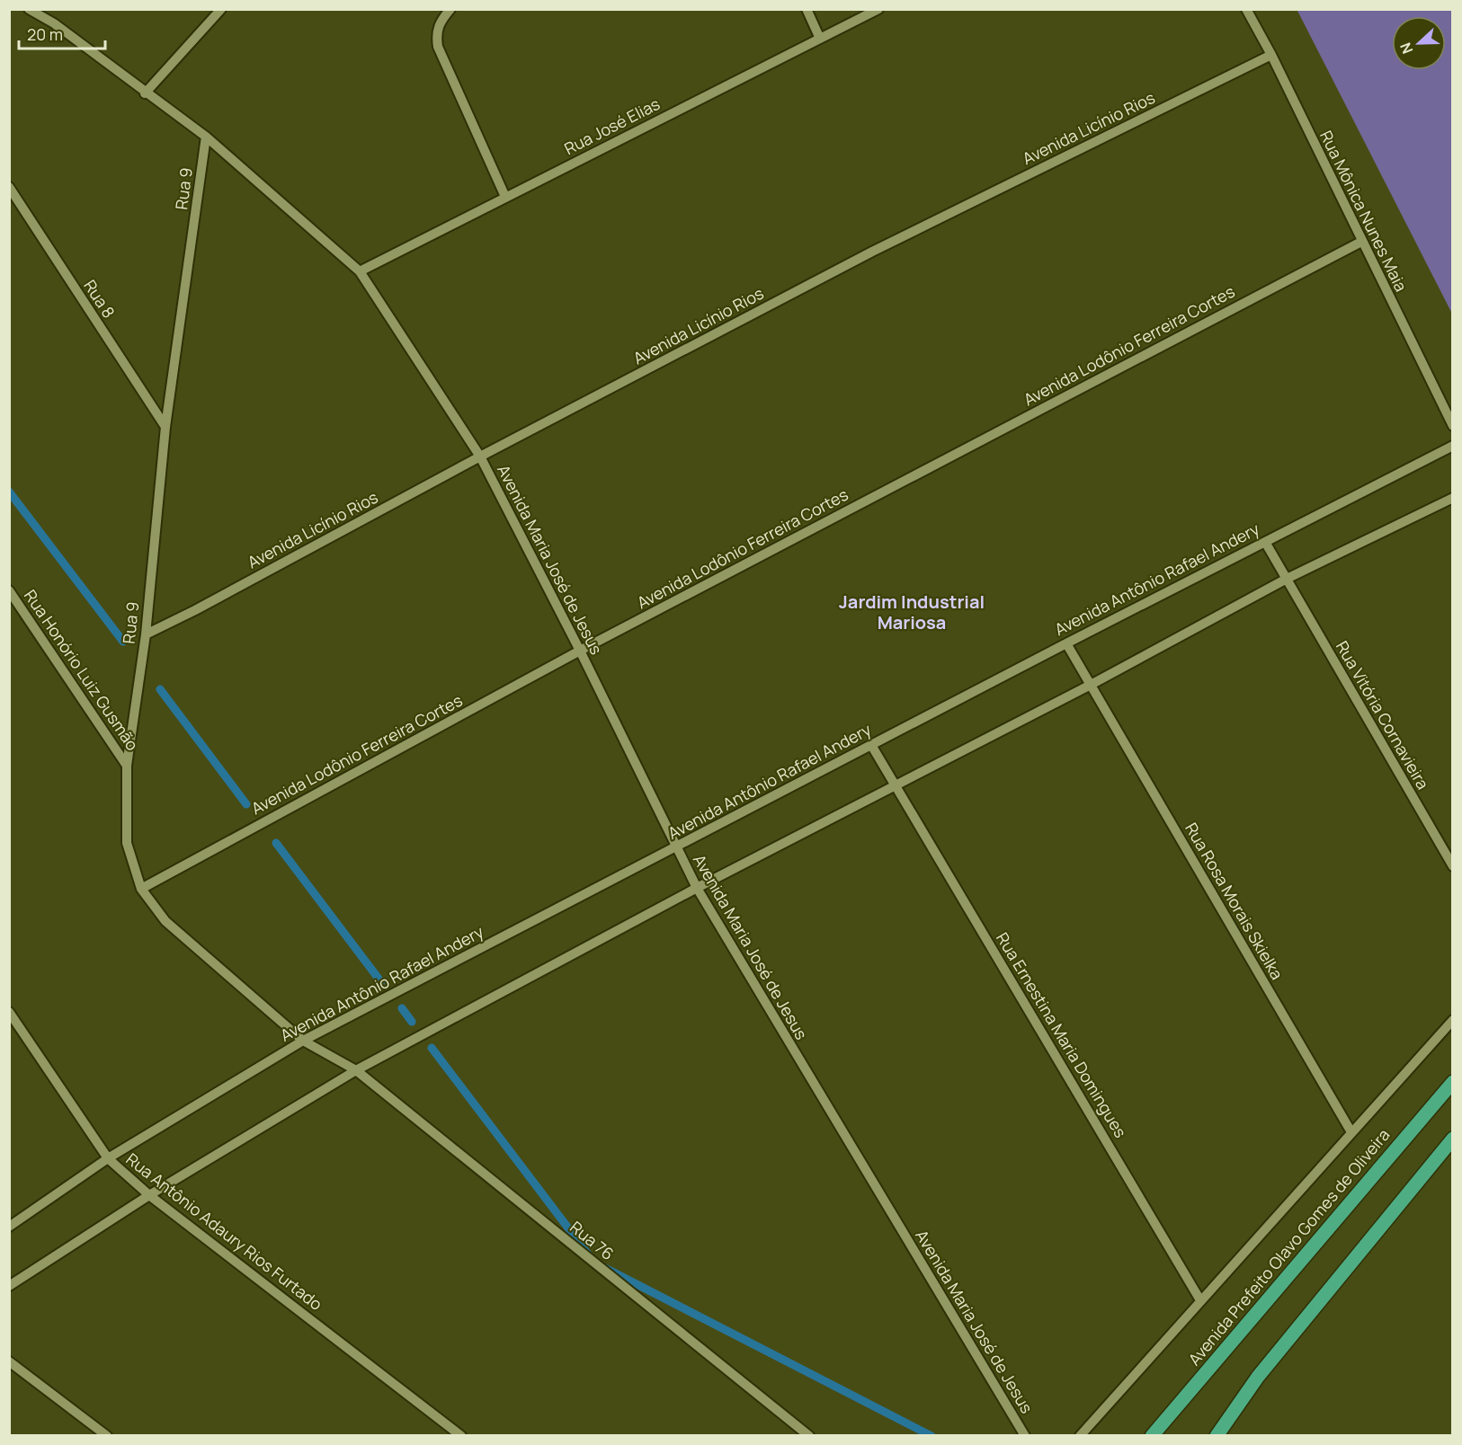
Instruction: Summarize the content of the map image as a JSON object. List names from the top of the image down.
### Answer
{
  "streets": {
    "main road": ["Avenida Prefeito Olavo Gomes de Oliveira"],
    "street": [
      "Rua José Elias",
      "Avenida Licínio Rios",
      "Rua 9",
      "Rua Mônica Nunes Maia",
      "Rua 8",
      "Avenida Lodônio Ferreira Cortes",
      "Avenida Maria José de Jesus",
      "Avenida Antônio Rafael Andery",
      "Rua Honório Luiz Gusmão",
      "Rua Vitória Cornavieira",
      "Rua Rosa Morais Skielka",
      "Rua Ernestina Maria Domingues",
      "Rua Antônio Adaury Rios Furtado",
      "Rua 76"
    ]
  },
  "crossings": [
    ["Rua José Elias", "Avenida Maria José de Jesus"],
    ["Avenida Licínio Rios", "Rua 9"],
    ["Avenida Licínio Rios", "Rua Mônica Nunes Maia"],
    ["Avenida Licínio Rios", "Avenida Maria José de Jesus"],
    ["Rua 9", "Rua 8"],
    ["Rua 9", "Avenida Lodônio Ferreira Cortes"],
    ["Rua 9", "Avenida Maria José de Jesus"],
    ["Rua 9", "Avenida Antônio Rafael Andery"],
    ["Rua 9", "Rua Honório Luiz Gusmão"],
    ["Rua 9", "Rua 76"],
    ["Rua Mônica Nunes Maia", "Avenida Lodônio Ferreira Cortes"],
    ["Avenida Lodônio Ferreira Cortes", "Avenida Maria José de Jesus"],
    ["Avenida Maria José de Jesus", "Avenida Antônio Rafael Andery"],
    ["Avenida Antônio Rafael Andery", "Rua Vitória Cornavieira"],
    ["Avenida Antônio Rafael Andery", "Rua Rosa Morais Skielka"],
    ["Avenida Antônio Rafael Andery", "Rua Ernestina Maria Domingues"],
    ["Avenida Antônio Rafael Andery", "Rua Antônio Adaury Rios Furtado"],
    ["Avenida Antônio Rafael Andery", "Rua 76"]
  ],
  "districts": ["Jardim Industrial Mariosa"],
  "scale_bar": "20 m",
  "north": "left"
}
